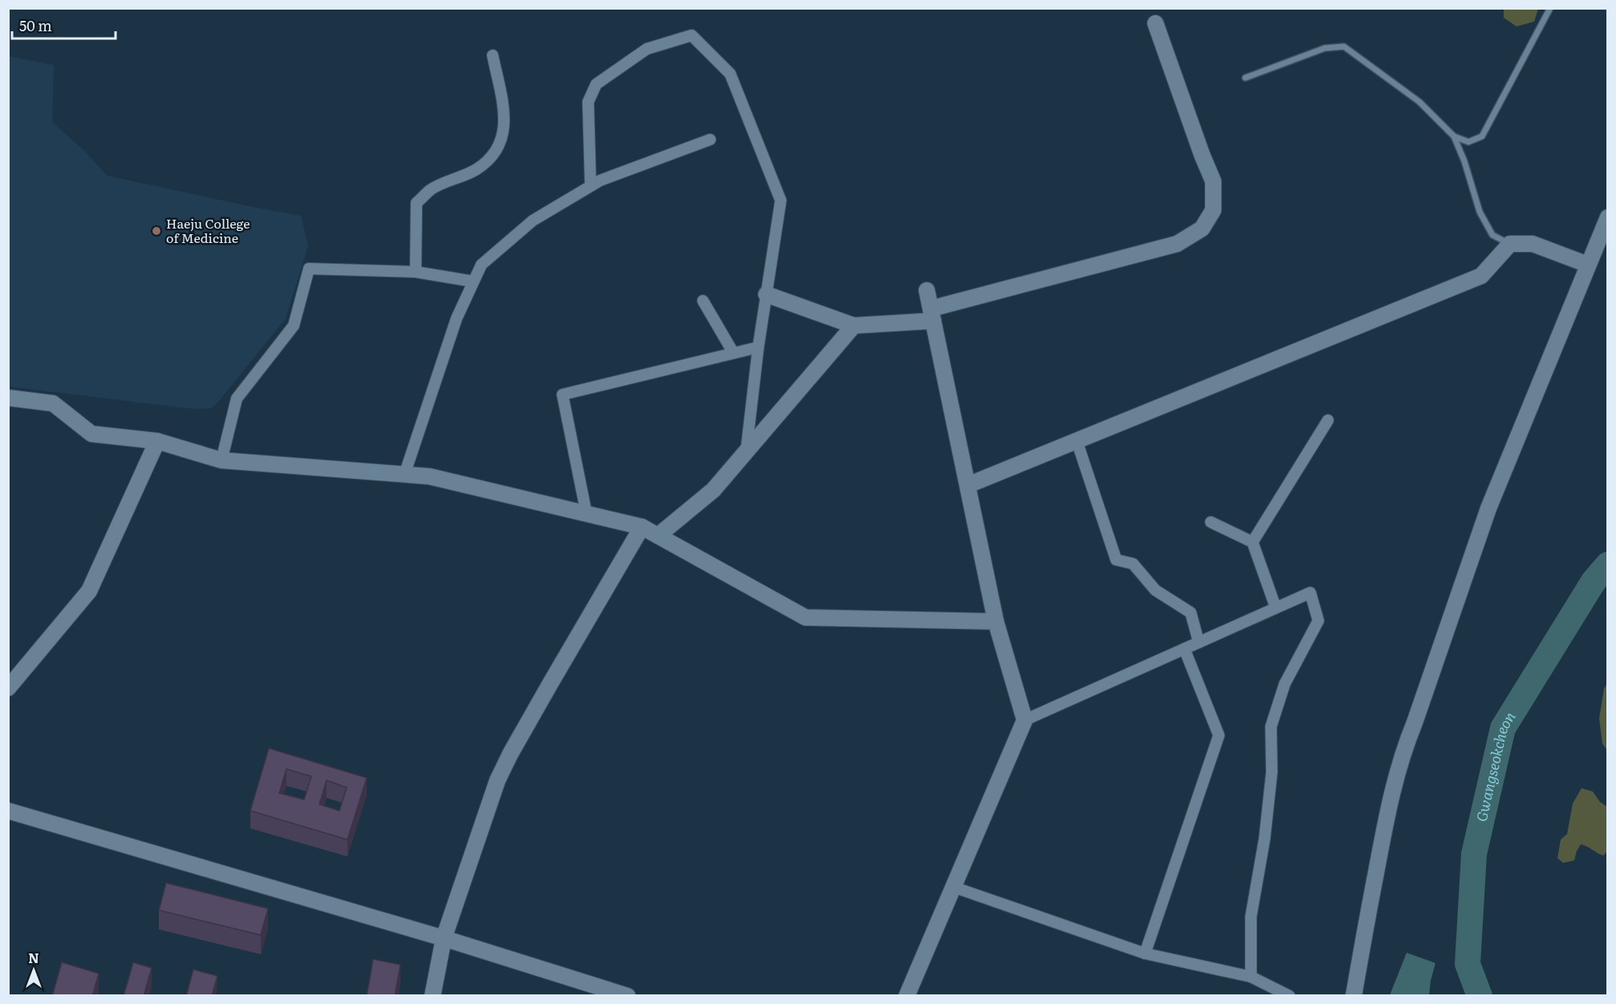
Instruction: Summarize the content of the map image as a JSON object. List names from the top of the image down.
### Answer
{
  "water": ["Gwangseokcheon"],
  "places": ["Haeju College of Medicine"],
  "scale_bar": "50 m",
  "north": "top"
}
